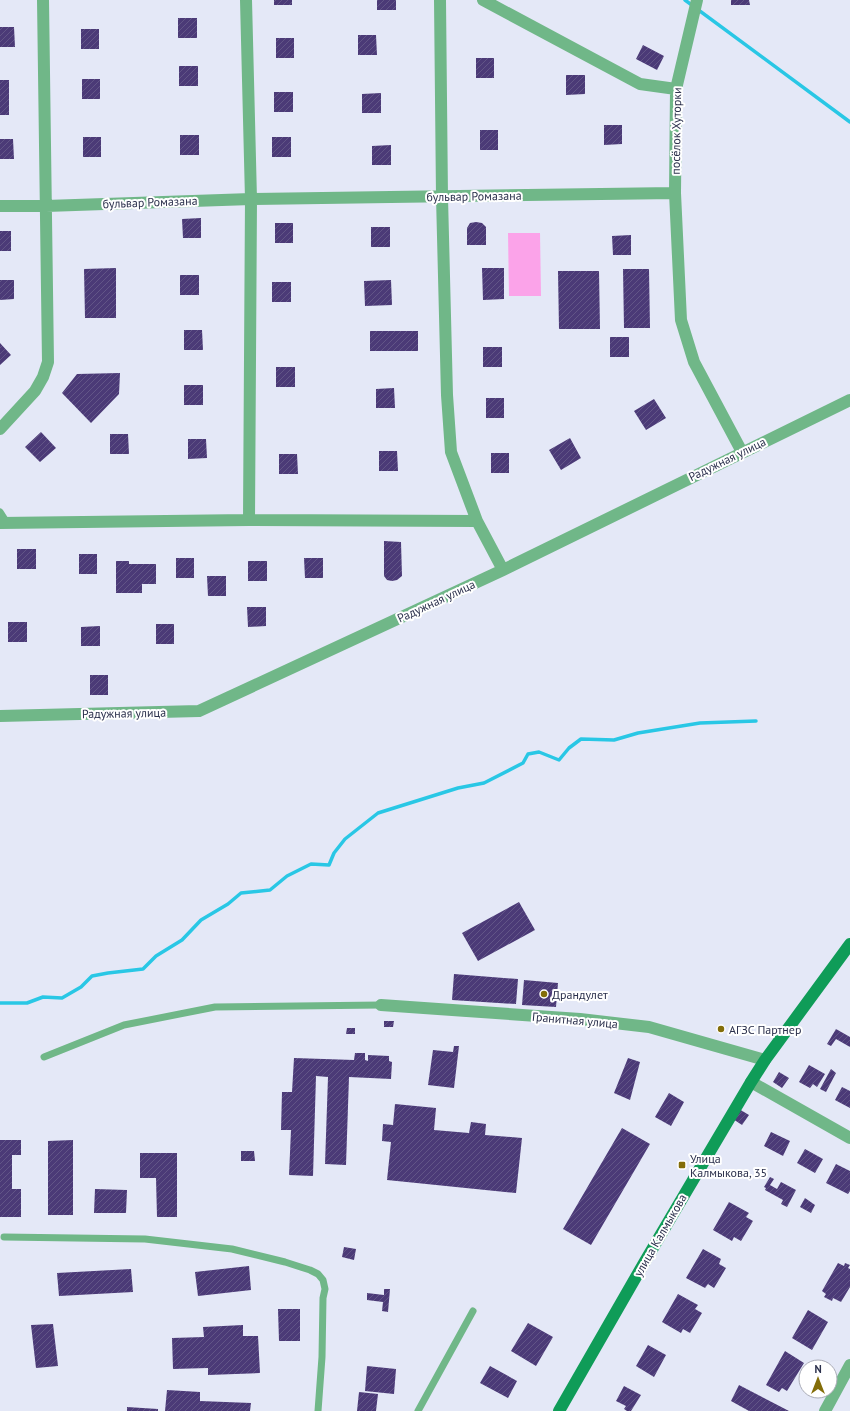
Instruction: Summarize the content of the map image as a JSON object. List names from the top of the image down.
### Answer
{
  "streets": {
    "main road": ["улица Калмыкова"],
    "street": [
      "посёлок Хуторки",
      "бульвар Ромазана",
      "Радужная улица",
      "Гранитная улица"
    ]
  },
  "crossings": [
    ["посёлок Хуторки", "бульвар Ромазана"],
    ["Гранитная улица", "улица Калмыкова"]
  ],
  "places": {
    "other": ["Драндулет", "АГЗС Партнер"],
    "transit": ["Улица Калмыкова, 35"]
  },
  "north": "top"
}
